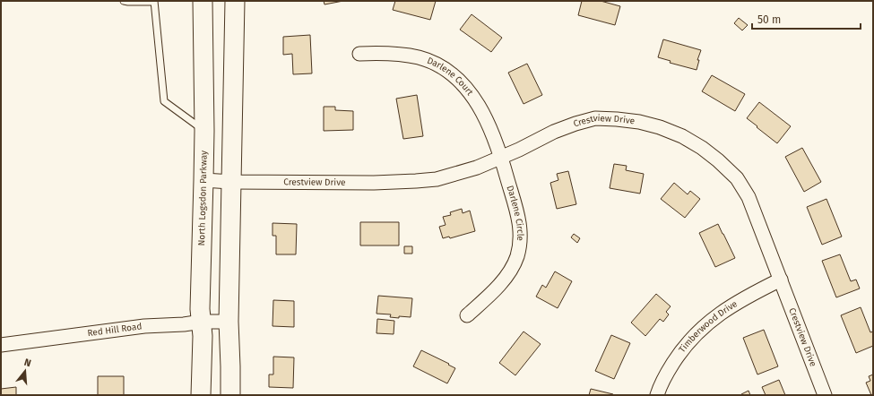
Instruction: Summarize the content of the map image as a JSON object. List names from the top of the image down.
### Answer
{
  "streets": {
    "main road": ["North Logsdon Parkway"],
    "street": [
      "Darlene Court",
      "Crestview Drive",
      "Darlene Circle",
      "Timberwood Drive",
      "Red Hill Road"
    ]
  },
  "crossings": [
    ["Darlene Court", "Crestview Drive"],
    ["Darlene Court", "Darlene Circle"],
    ["Crestview Drive", "North Logsdon Parkway"],
    ["Crestview Drive", "Darlene Circle"],
    ["Crestview Drive", "Timberwood Drive"],
    ["North Logsdon Parkway", "Red Hill Road"]
  ],
  "scale_bar": "50 m",
  "north": "top"
}
